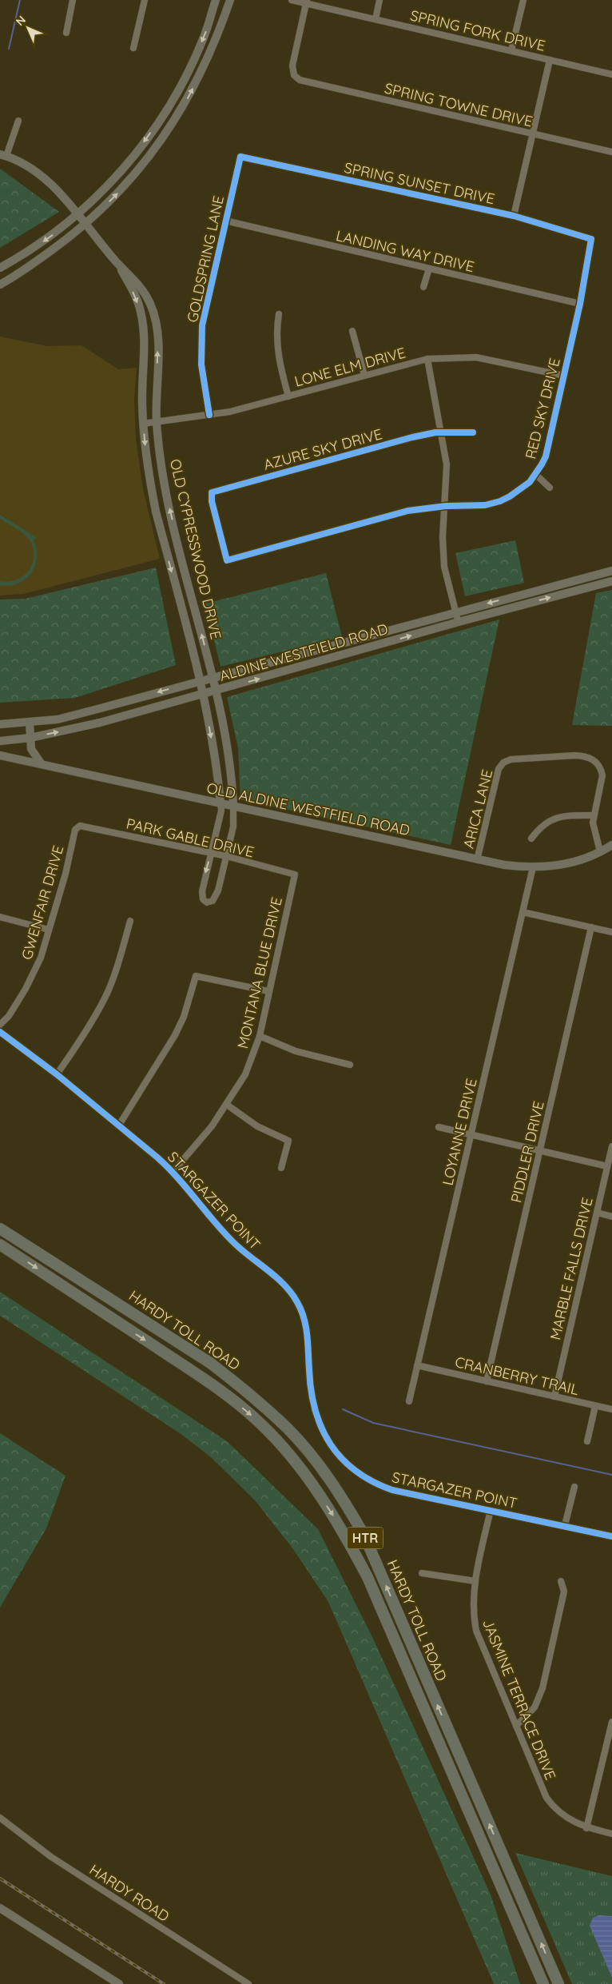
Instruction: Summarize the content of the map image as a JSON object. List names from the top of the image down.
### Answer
{
  "streets": {
    "highway": ["HARDY TOLL ROAD", "HTR"],
    "main road": ["OLD CYPRESSWOOD DRIVE", "ALDINE WESTFIELD ROAD", "OLD ALDINE WESTFIELD ROAD"],
    "street": [
      "SPRING FORK DRIVE",
      "SPRING TOWNE DRIVE",
      "SPRING SUNSET DRIVE",
      "LANDING WAY DRIVE",
      "GOLDSPRING LANE",
      "LONE ELM DRIVE",
      "RED SKY DRIVE",
      "AZURE SKY DRIVE",
      "ARICA LANE",
      "PARK GABLE DRIVE",
      "GWENFAIR DRIVE",
      "MONTANA BLUE DRIVE",
      "LOYANNE DRIVE",
      "PIDDLER DRIVE",
      "STARGAZER POINT",
      "MARBLE FALLS DRIVE",
      "CRANBERRY TRAIL",
      "JASMINE TERRACE DRIVE",
      "HARDY ROAD"
    ]
  },
  "crossings": [
    ["SPRING FORK DRIVE", "SPRING TOWNE DRIVE"],
    ["SPRING SUNSET DRIVE", "GOLDSPRING LANE"],
    ["SPRING SUNSET DRIVE", "RED SKY DRIVE"],
    ["LANDING WAY DRIVE", "GOLDSPRING LANE"],
    ["LANDING WAY DRIVE", "RED SKY DRIVE"],
    ["GOLDSPRING LANE", "LONE ELM DRIVE"],
    ["LONE ELM DRIVE", "RED SKY DRIVE"],
    ["LONE ELM DRIVE", "OLD CYPRESSWOOD DRIVE"],
    ["RED SKY DRIVE", "AZURE SKY DRIVE"],
    ["OLD CYPRESSWOOD DRIVE", "ALDINE WESTFIELD ROAD"],
    ["OLD CYPRESSWOOD DRIVE", "OLD ALDINE WESTFIELD ROAD"],
    ["OLD ALDINE WESTFIELD ROAD", "ARICA LANE"],
    ["OLD ALDINE WESTFIELD ROAD", "LOYANNE DRIVE"],
    ["PARK GABLE DRIVE", "GWENFAIR DRIVE"],
    ["PARK GABLE DRIVE", "MONTANA BLUE DRIVE"],
    ["MONTANA BLUE DRIVE", "STARGAZER POINT"],
    ["LOYANNE DRIVE", "CRANBERRY TRAIL"],
    ["PIDDLER DRIVE", "CRANBERRY TRAIL"],
    ["STARGAZER POINT", "JASMINE TERRACE DRIVE"],
    ["MARBLE FALLS DRIVE", "CRANBERRY TRAIL"]
  ],
  "north": "top left"
}
